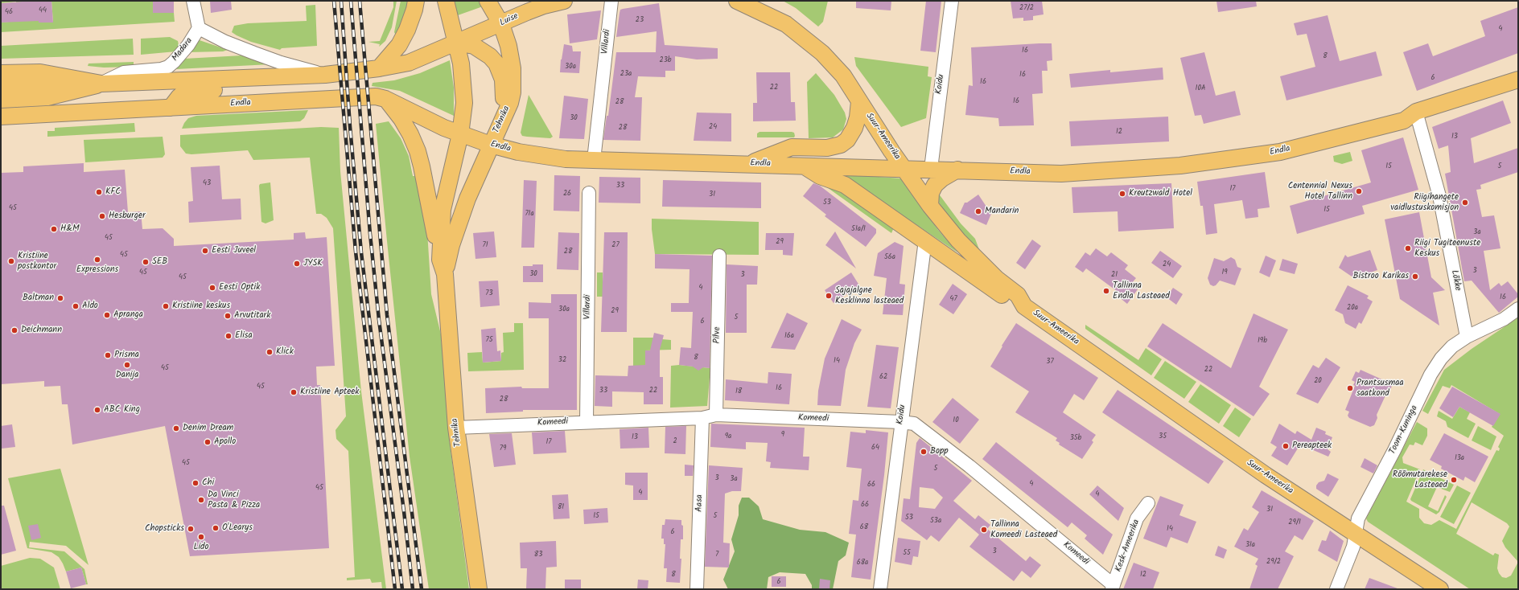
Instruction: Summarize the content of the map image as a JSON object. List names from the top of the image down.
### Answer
{
  "streets": {
    "main road": [
      "Luise",
      "Endla",
      "Tehnika",
      "Suur-Ameerika"
    ],
    "street": [
      "Villardi",
      "Madara",
      "Koidu",
      "Lõkke",
      "Pilve",
      "Komeedi",
      "Toom-Kuninga",
      "Aasa",
      "Kesk-Ameerika"
    ]
  },
  "crossings": [
    ["Luise", "Tehnika"],
    ["Villardi", "Endla"],
    ["Villardi", "Komeedi"],
    ["Koidu", "Endla"],
    ["Koidu", "Komeedi"],
    ["Endla", "Tehnika"],
    ["Endla", "Suur-Ameerika"],
    ["Endla", "Lõkke"],
    ["Tehnika", "Komeedi"],
    ["Suur-Ameerika", "Toom-Kuninga"],
    ["Lõkke", "Toom-Kuninga"],
    ["Pilve", "Komeedi"],
    ["Komeedi", "Aasa"],
    ["Komeedi", "Kesk-Ameerika"]
  ],
  "places": [
    "Centennial Nexus Hotel Tallinn",
    "KFC",
    "Kreutzwald Hotel",
    "Riigihangete vaidlustuskomisjon",
    "Mandarin",
    "Hesburger",
    "H&M",
    "Riigi Tugiteenuste Keskus",
    "Eesti Juveel",
    "Expressions",
    "Kristiine postkontor",
    "SEB",
    "JYSK",
    "Bistroo Karikas",
    "Eesti Optik",
    "Tallinna Endla Lasteaed",
    "Sajajalgne Kesklinna lasteaed",
    "Baltman",
    "Aldo",
    "Kristiine keskus",
    "Apranga",
    "Arvutitark",
    "Deichmann",
    "Elisa",
    "Klick",
    "Prisma",
    "Danija",
    "Prantsusmaa saatkond",
    "Kristiine Apteek",
    "ABC King",
    "Denim Dream",
    "Apollo",
    "Pereapteek",
    "Bopp",
    "Rõõmutarekese Lasteaed",
    "Chi",
    "Da Vinci Pasta & Pizza",
    "O'Learys",
    "Chopsticks",
    "Tallinna Komeedi Lasteaed",
    "Lido"
  ],
  "house_numbers": [
    "27/2",
    "44",
    "46",
    "23",
    "4",
    "16",
    "8",
    "23b",
    "30a",
    "23a",
    "16",
    "6",
    "16",
    "22",
    "10A",
    "16",
    "28",
    "30",
    "24",
    "28",
    "12",
    "13",
    "15",
    "5",
    "43",
    "33",
    "17",
    "26",
    "31",
    "53",
    "45",
    "15",
    "71a",
    "51a/1",
    "3a",
    "45",
    "29",
    "71",
    "27",
    "28",
    "45",
    "56a",
    "24",
    "3",
    "45",
    "19",
    "30",
    "3",
    "21",
    "45",
    "4",
    "73",
    "16",
    "47",
    "20a",
    "30a",
    "29",
    "5",
    "6",
    "16a",
    "75",
    "19b",
    "8",
    "32",
    "14",
    "37",
    "45",
    "22",
    "62",
    "20",
    "45",
    "16",
    "33",
    "22",
    "18",
    "28",
    "10",
    "9",
    "9a",
    "35",
    "13",
    "35b",
    "2",
    "17",
    "64",
    "79",
    "13a",
    "45",
    "5",
    "3",
    "3a",
    "4",
    "66",
    "45",
    "4",
    "4",
    "66",
    "81",
    "31",
    "15",
    "5",
    "53",
    "53a",
    "29/1",
    "68",
    "14",
    "6",
    "31a",
    "3",
    "55",
    "83",
    "7",
    "29/2",
    "68a",
    "8",
    "12",
    "6"
  ]
}
